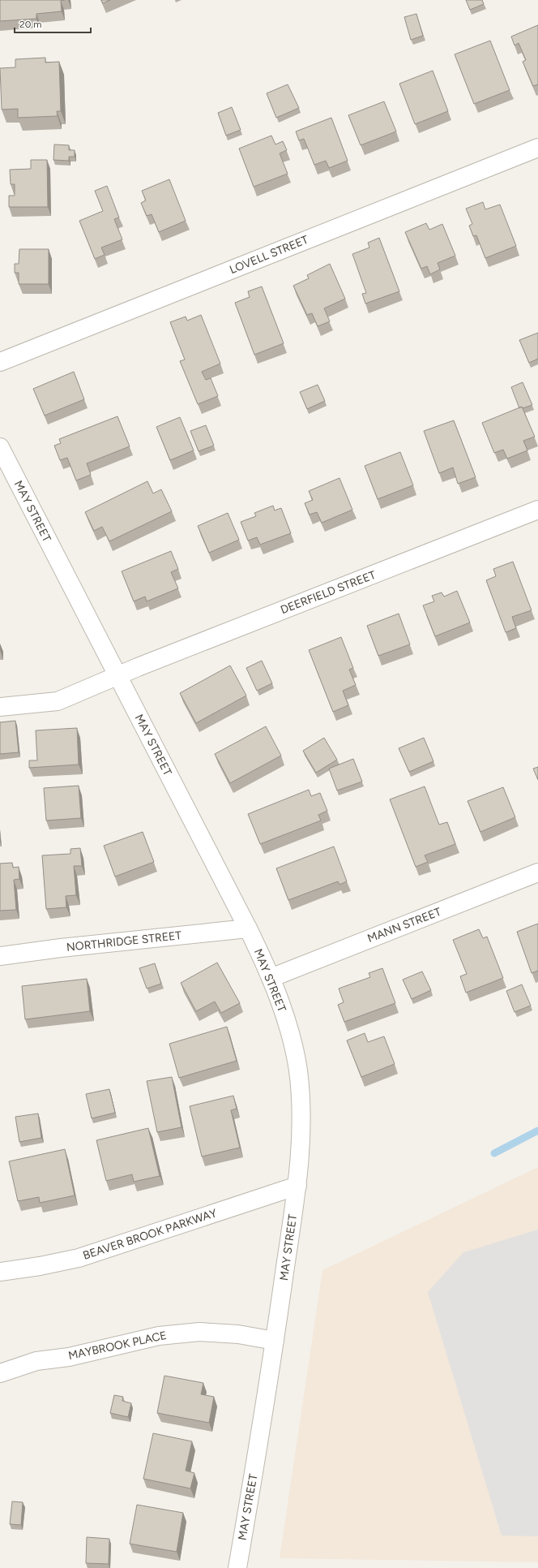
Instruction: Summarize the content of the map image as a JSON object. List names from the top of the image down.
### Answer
{
  "streets": {
    "street": [
      "LOVELL STREET",
      "MAY STREET",
      "DEERFIELD STREET",
      "MANN STREET",
      "NORTHRIDGE STREET",
      "BEAVER BROOK PARKWAY",
      "MAYBROOK PLACE"
    ]
  },
  "crossings": [
    ["MAY STREET", "DEERFIELD STREET"],
    ["MAY STREET", "MANN STREET"],
    ["MAY STREET", "NORTHRIDGE STREET"],
    ["MAY STREET", "BEAVER BROOK PARKWAY"],
    ["MAY STREET", "MAYBROOK PLACE"]
  ],
  "scale_bar": "20 m"
}
